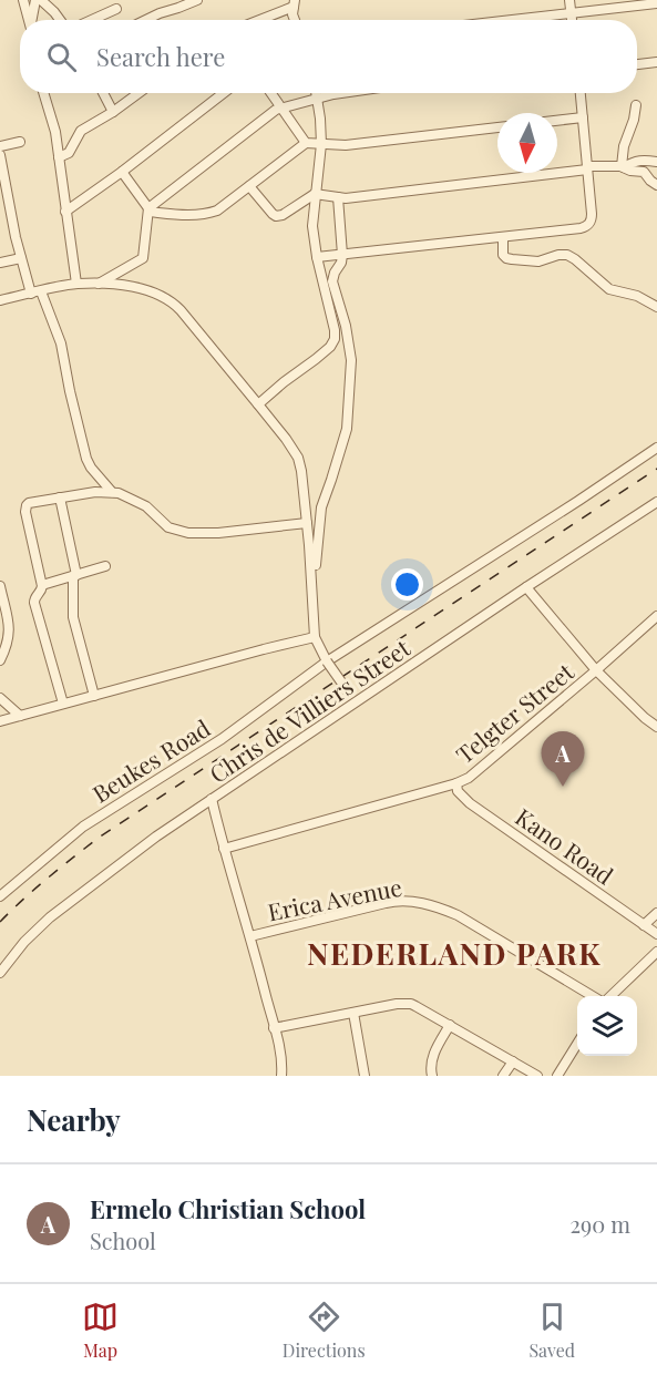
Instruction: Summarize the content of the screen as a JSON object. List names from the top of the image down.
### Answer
{
  "streets": {
    "street": [
      "Chris de Villiers Street",
      "Telgter Street",
      "Beukes Road",
      "Kano Road",
      "Erica Avenue"
    ]
  },
  "crossings": [
    ["Telgter Street", "Kano Road"]
  ],
  "districts": ["NEDERLAND PARK"],
  "north": "bottom",
  "page": {
    "search": "Search here",
    "pins": "A",
    "heading": "Nearby",
    "list": [
      {
        "mark": "A",
        "name": "Ermelo Christian School",
        "note": "School",
        "value": "290 m"
      }
    ],
    "nav": ["Map", "Directions", "Saved"]
  }
}
